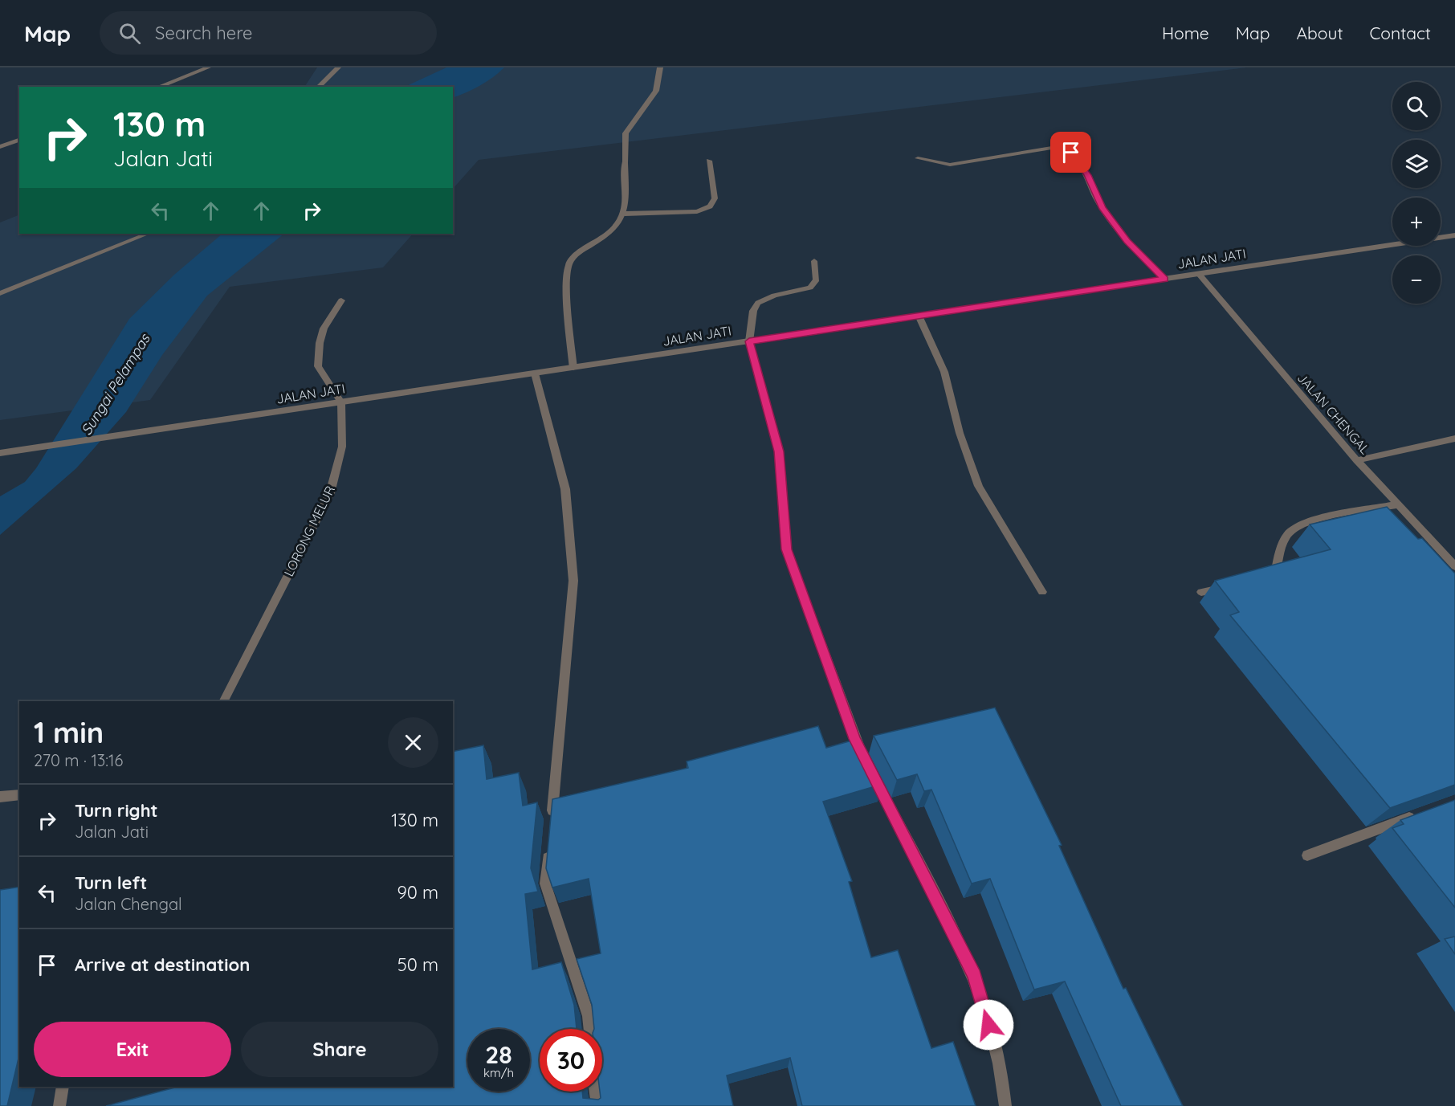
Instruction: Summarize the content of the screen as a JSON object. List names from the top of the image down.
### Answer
{
  "streets": {
    "street": ["JALAN JATI", "JALAN CHENGAL", "LORONG MELUR"]
  },
  "crossings": [
    ["JALAN JATI", "JALAN CHENGAL"],
    ["JALAN JATI", "LORONG MELUR"]
  ],
  "water": ["Sungai Pelampas"],
  "page": {
    "header": "Map",
    "search": "Search here",
    "nav": [
      "Home",
      "Map",
      "About",
      "Contact"
    ],
    "map_buttons": ["+", "−"],
    "turn": ["130 m", "Jalan Jati"],
    "heading": ["1 min", "270 m · 13:16"],
    "list": [
      {
        "name": "Turn right",
        "note": "Jalan Jati",
        "value": "130 m"
      },
      {
        "name": "Turn left",
        "note": "Jalan Chengal",
        "value": "90 m"
      },
      {
        "name": "Arrive at destination",
        "value": "50 m"
      }
    ],
    "buttons": ["Exit", "Share"],
    "speed": "28 km/h",
    "limit": "30"
  }
}
